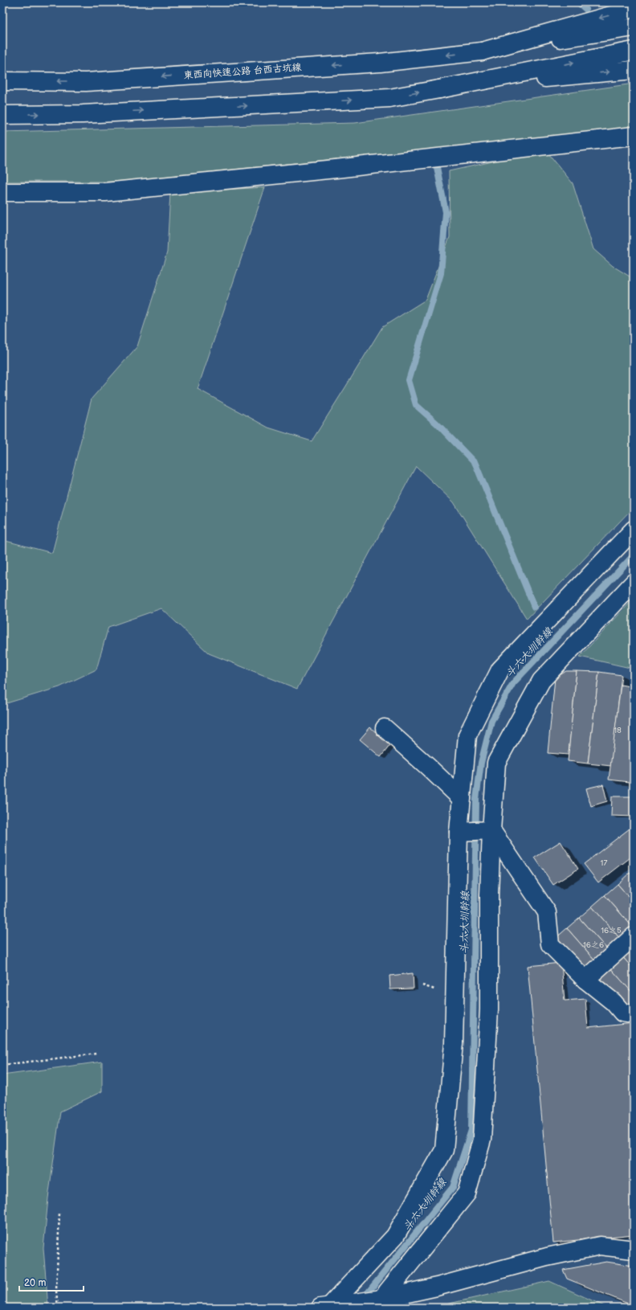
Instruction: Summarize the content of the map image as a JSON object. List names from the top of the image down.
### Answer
{
  "streets": {
    "main road": ["東西向快速公路 台西古坑線"]
  },
  "water": ["斗六大圳幹線"],
  "house_numbers": [
    "18",
    "17",
    "16之5",
    "16之6"
  ],
  "scale_bar": "20 m"
}
